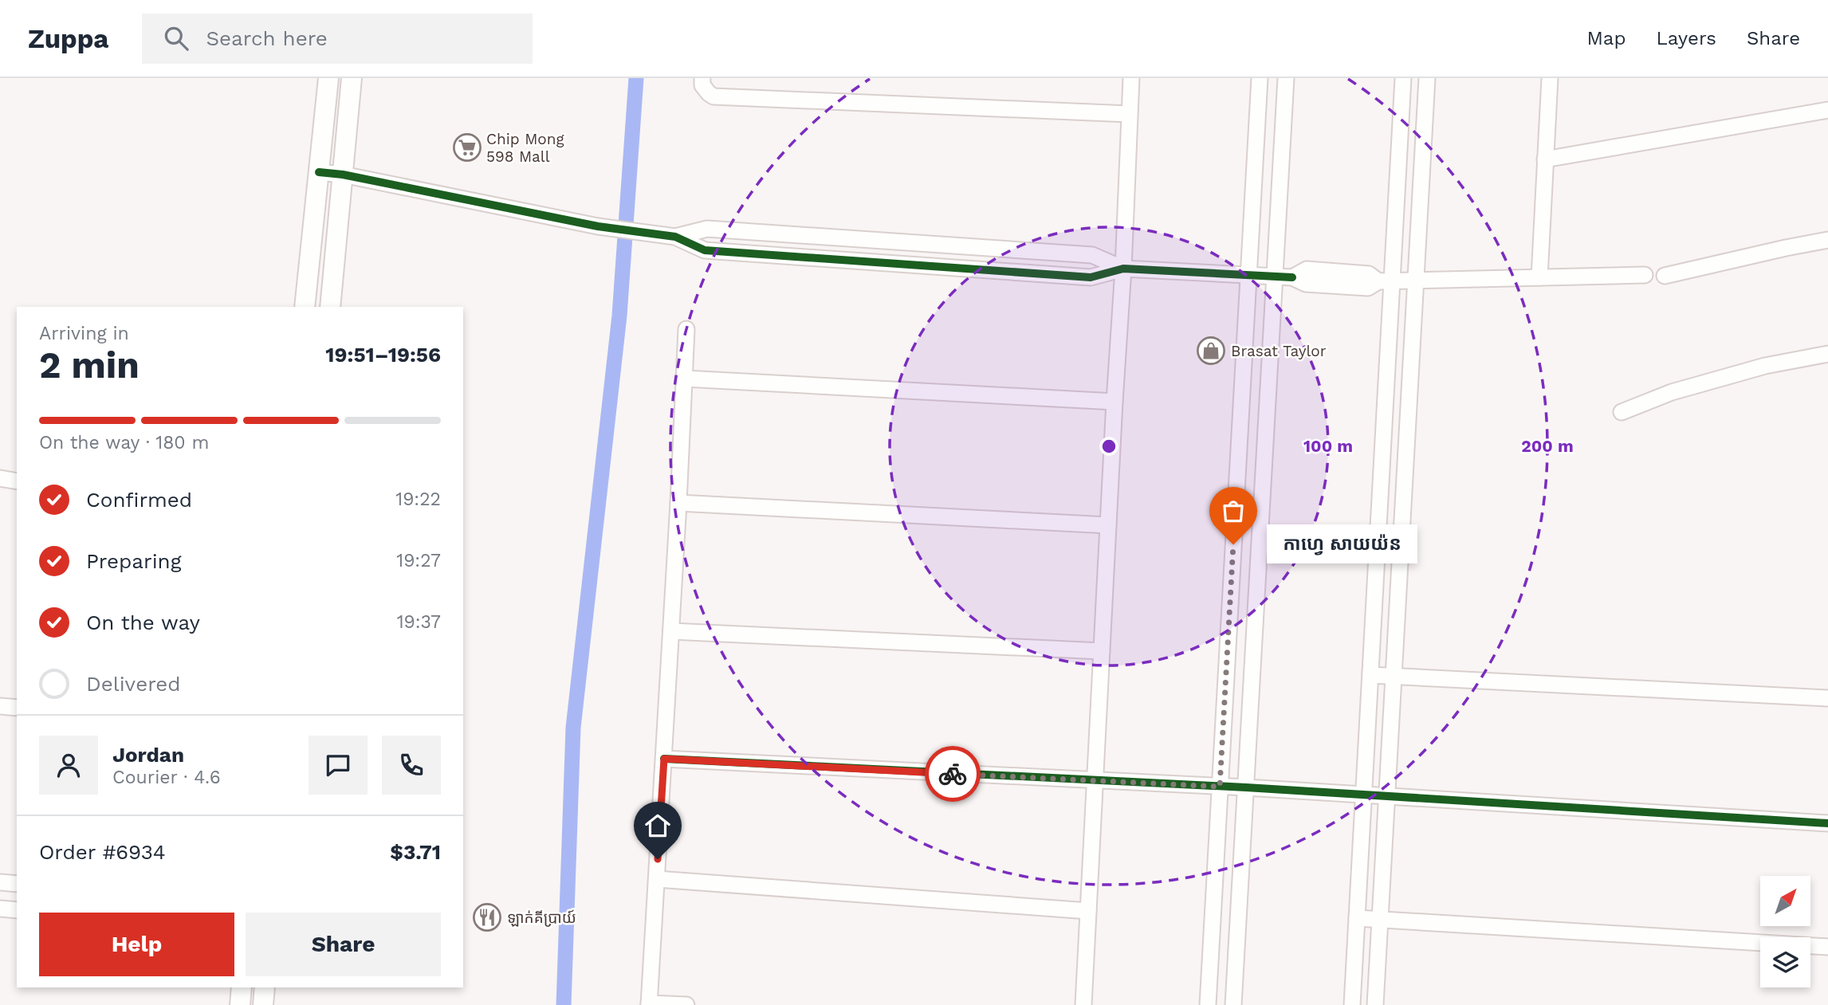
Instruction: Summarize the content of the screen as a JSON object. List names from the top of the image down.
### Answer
{
  "places": {
    "supermarket": ["Chip Mong 598 Mall"],
    "shop": ["Brasat Taylor"],
    "other": ["កាហ្វេ សាយយ៉ន"],
    "restaurant": ["ឡាក់គីប្រាយ៍"]
  },
  "north": "top right",
  "page": {
    "header": "Zuppa",
    "search": "Search here",
    "nav": ["Map", "Layers", "Share"],
    "heading": ["2 min", "Arriving in", "19:51–19:56"],
    "panel": [
      "Jordan",
      "Courier · 4.6",
      "Order #6934",
      "$3.71"
    ],
    "bar": "On the way · 180 m",
    "list": [
      ["Confirmed", "19:22"],
      ["Preparing", "19:27"],
      ["On the way", "19:37"],
      "Delivered"
    ],
    "bubble": "កាហ្វេ សាយយ៉ន",
    "buttons": ["Help", "Share"]
  },
  "rings": ["100 m", "200 m"]
}
